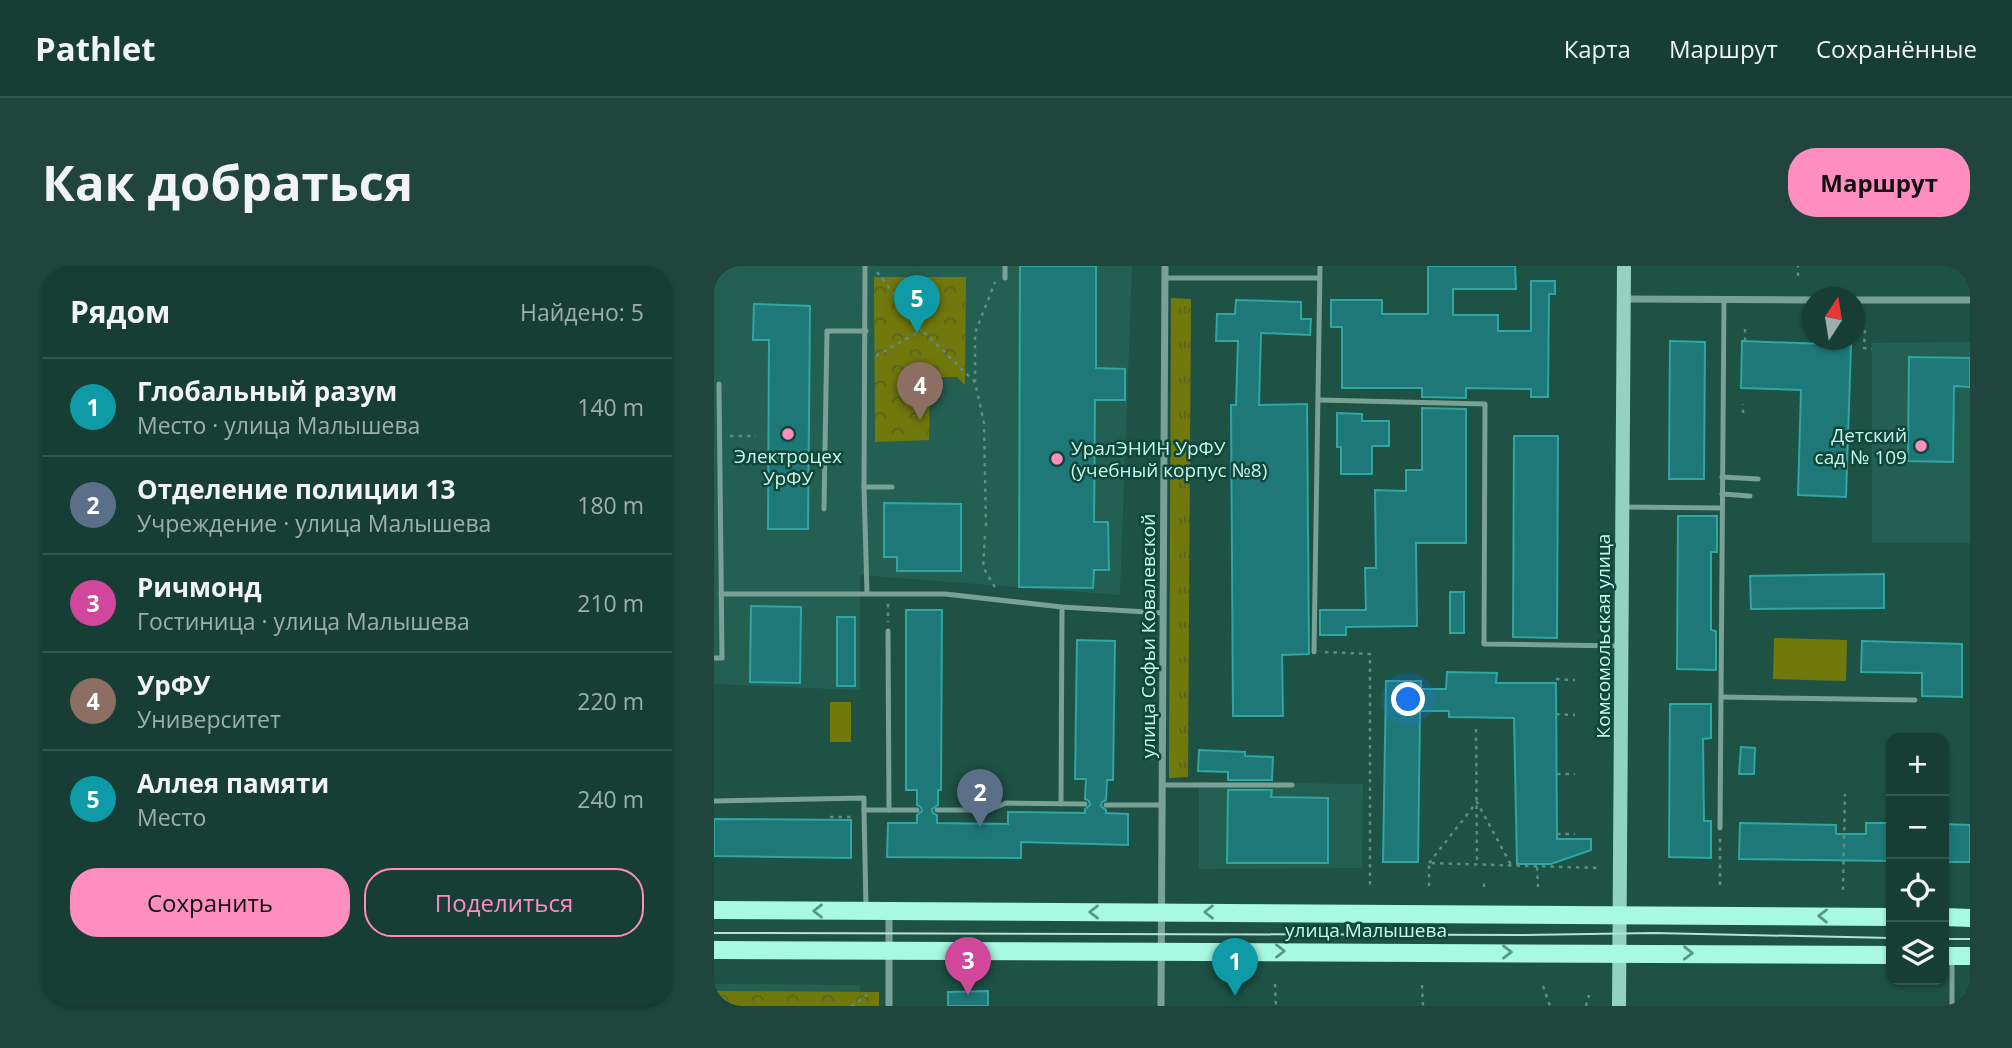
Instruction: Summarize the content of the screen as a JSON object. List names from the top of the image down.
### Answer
{
  "streets": {
    "main road": ["Комсомольская улица", "улица Малышева"],
    "street": ["улица Софьи Ковалевской"]
  },
  "crossings": [
    ["улица Софьи Ковалевской", "улица Малышева"],
    ["Комсомольская улица", "улица Малышева"]
  ],
  "places": ["Электроцех УрФУ", "Детский сад № 109", "УралЭНИН УрФУ (учебный корпус №8)"],
  "north": "top",
  "page": {
    "header": "Pathlet",
    "nav": ["Карта", "Маршрут", "Сохранённые"],
    "buttons": [
      "Маршрут",
      ["Сохранить", "Поделиться"]
    ],
    "title": "Как добраться",
    "heading": ["Рядом", "Найдено: 5"],
    "pins": [
      "5",
      "4",
      "2",
      "3",
      "1"
    ],
    "list": [
      {
        "mark": "1",
        "name": "Глобальный разум",
        "note": "Место · улица Малышева",
        "value": "140 m"
      },
      {
        "mark": "2",
        "name": "Отделение полиции 13",
        "note": "Учреждение · улица Малышева",
        "value": "180 m"
      },
      {
        "mark": "3",
        "name": "Ричмонд",
        "note": "Гостиница · улица Малышева",
        "value": "210 m"
      },
      {
        "mark": "4",
        "name": "УрФУ",
        "note": "Университет",
        "value": "220 m"
      },
      {
        "mark": "5",
        "name": "Аллея памяти",
        "note": "Место",
        "value": "240 m"
      }
    ],
    "map_buttons": ["+", "−"]
  }
}
